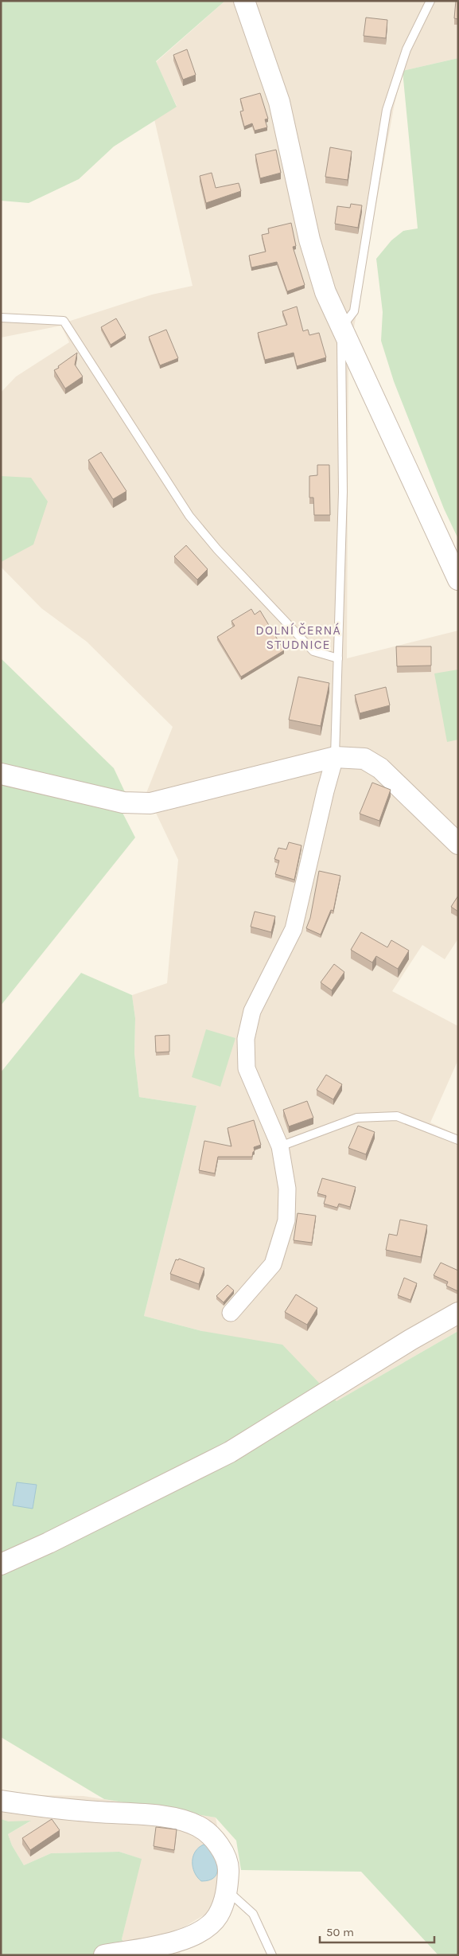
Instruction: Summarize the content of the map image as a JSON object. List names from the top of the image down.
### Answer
{
  "districts": ["DOLNÍ ČERNÁ STUDNICE"],
  "scale_bar": "50 m"
}
